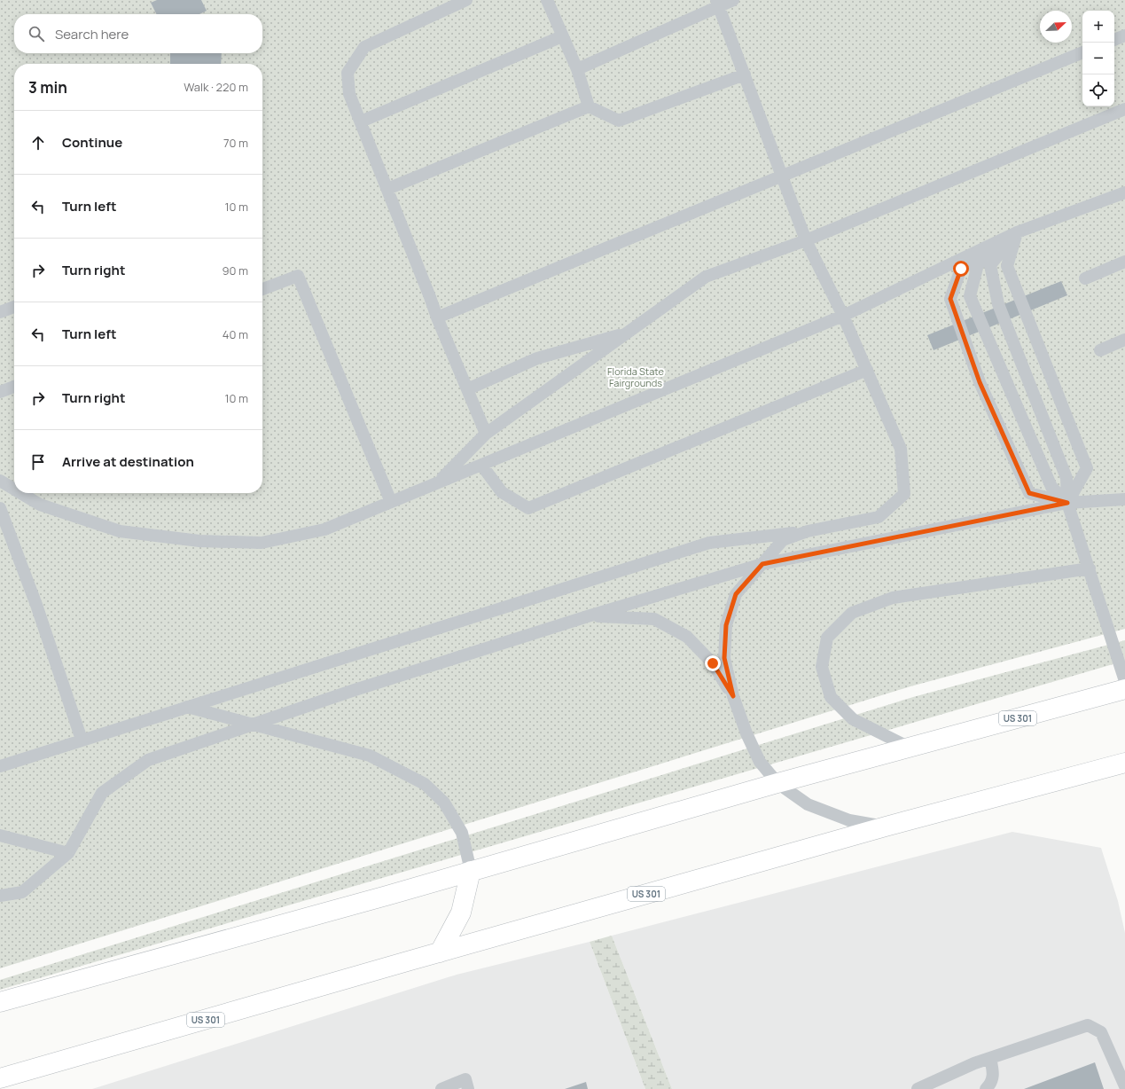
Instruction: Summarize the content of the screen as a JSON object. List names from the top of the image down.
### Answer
{
  "streets": {
    "main road": ["US 301"]
  },
  "parks": ["Florida State Fairgrounds"],
  "north": "top right",
  "page": {
    "map_buttons": ["+", "−"],
    "search": "Search here",
    "heading": ["3 min", "Walk · 220 m"],
    "list": [
      ["Continue", "70 m"],
      ["Turn left", "10 m"],
      ["Turn right", "90 m"],
      ["Turn left", "40 m"],
      ["Turn right", "10 m"],
      "Arrive at destination"
    ]
  }
}
